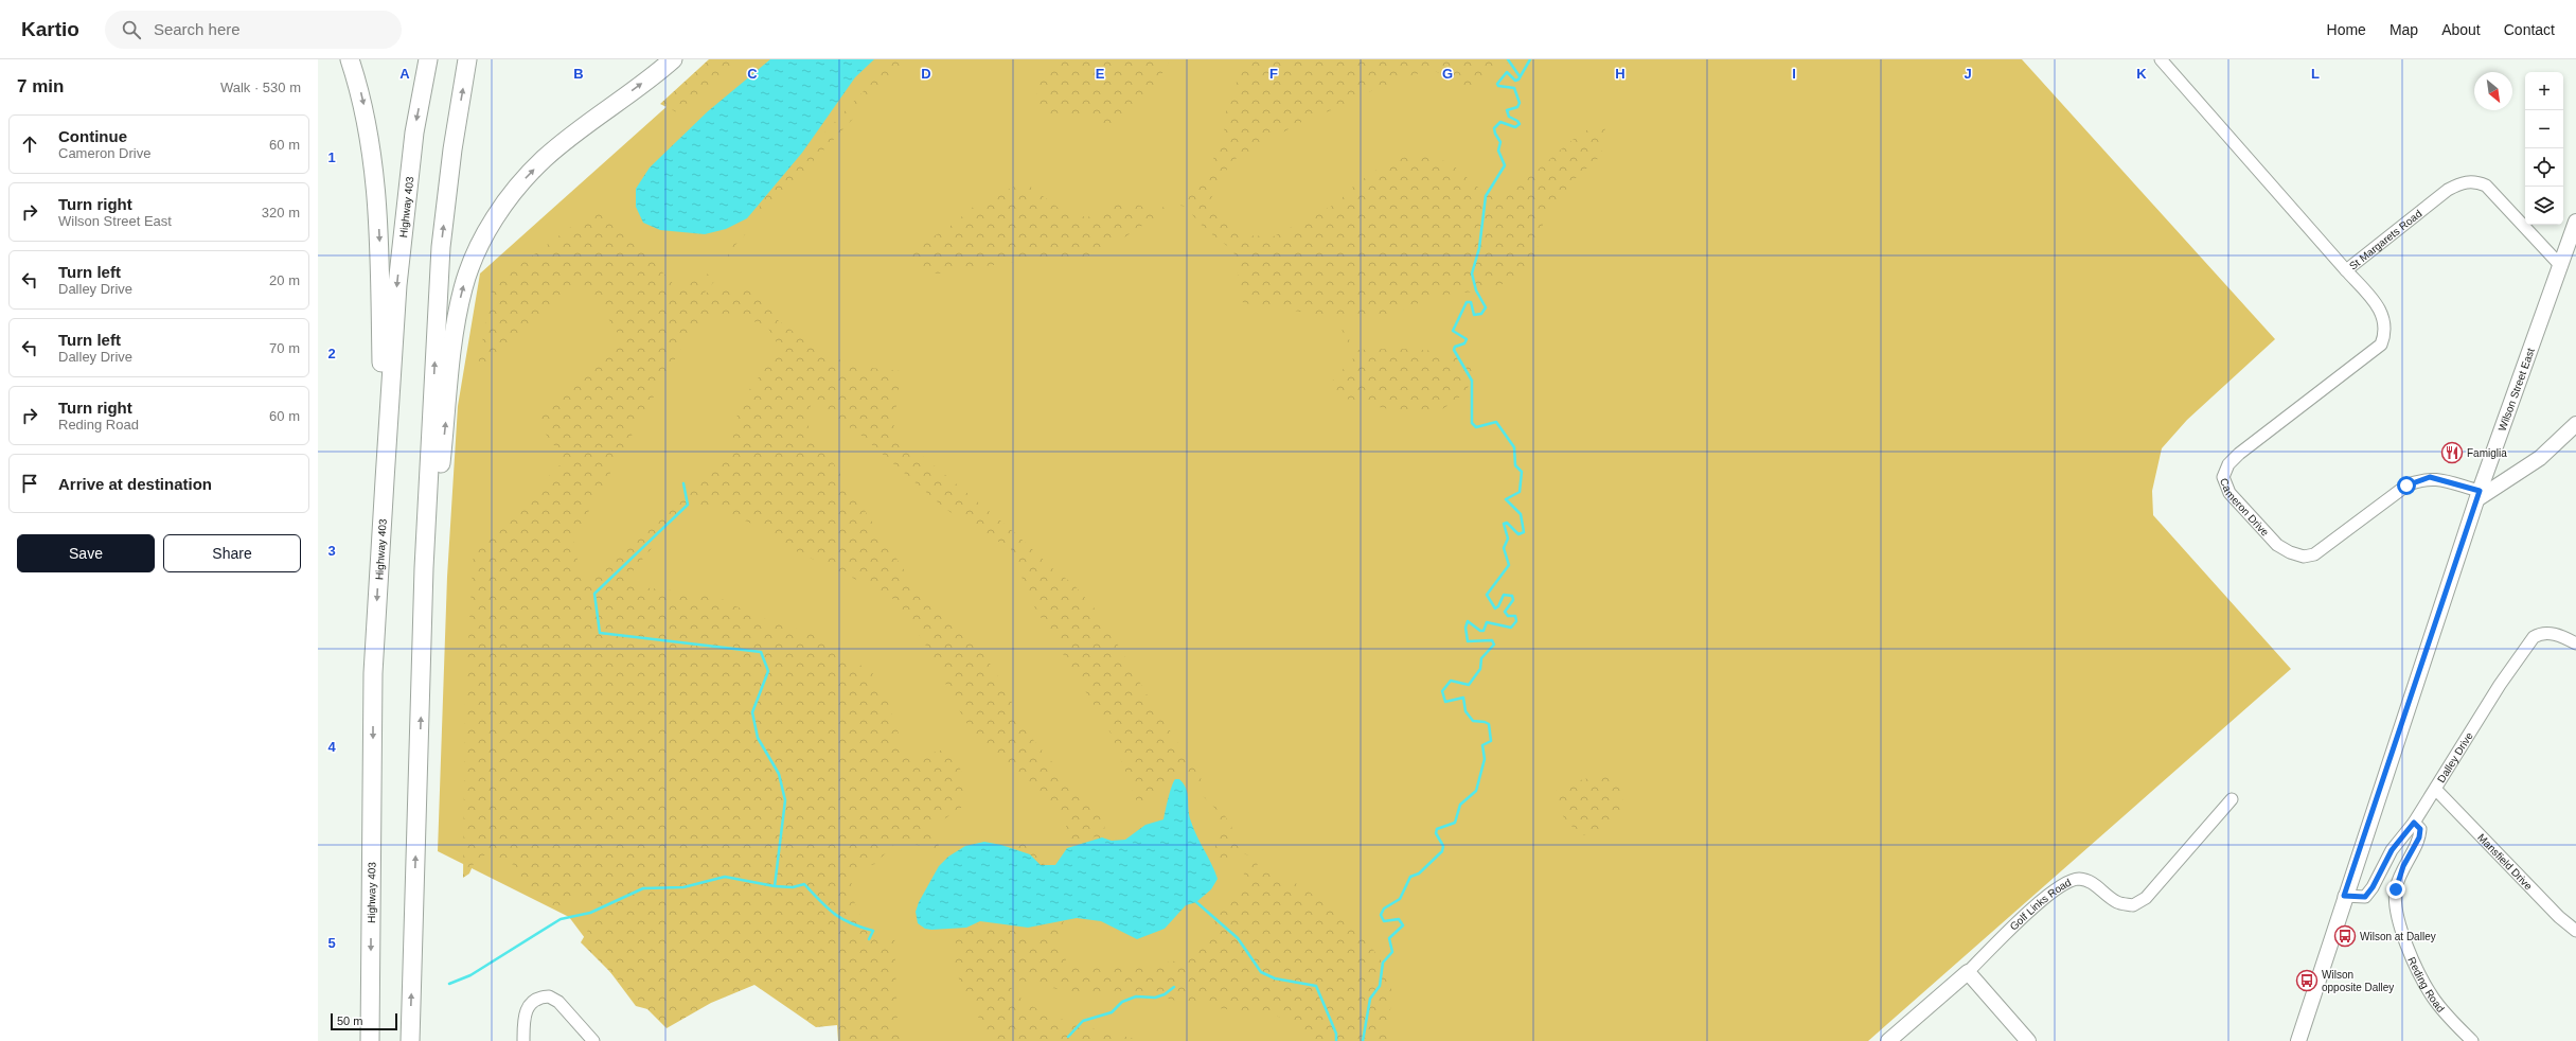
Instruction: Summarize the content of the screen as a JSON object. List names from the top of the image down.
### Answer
{
  "streets": {
    "highway": ["Highway 403"],
    "main road": ["Wilson Street East", "Golf Links Road"],
    "street": [
      "St Margarets Road",
      "Cameron Drive",
      "Dalley Drive",
      "Mansfield Drive",
      "Reding Road"
    ]
  },
  "crossings": [
    ["St Margarets Road", "Wilson Street East"],
    ["St Margarets Road", "Cameron Drive"],
    ["Wilson Street East", "Cameron Drive"],
    ["Wilson Street East", "Dalley Drive"],
    ["Dalley Drive", "Mansfield Drive"],
    ["Dalley Drive", "Reding Road"]
  ],
  "places": {
    "restaurant": ["Famiglia"],
    "bus stop": ["Wilson at Dalley", "Wilson opposite Dalley"]
  },
  "scale_bar": "50 m",
  "north": "bottom right",
  "page": {
    "header": "Kartio",
    "search": "Search here",
    "nav": [
      "Home",
      "Map",
      "About",
      "Contact"
    ],
    "heading": ["7 min", "Walk · 530 m"],
    "map_buttons": ["+", "−"],
    "list": [
      ["Continue", "Cameron Drive", "60 m"],
      ["Turn right", "Wilson Street East", "320 m"],
      ["Turn left", "Dalley Drive", "20 m"],
      ["Turn left", "Dalley Drive", "70 m"],
      ["Turn right", "Reding Road", "60 m"],
      "Arrive at destination"
    ],
    "buttons": ["Save", "Share"],
    "scale": "50 m"
  },
  "grid": {
    "columns": [
      "A",
      "B",
      "C",
      "D",
      "E",
      "F",
      "G",
      "H",
      "I",
      "J",
      "K",
      "L"
    ],
    "rows": [
      "1",
      "2",
      "3",
      "4",
      "5"
    ]
  }
}
